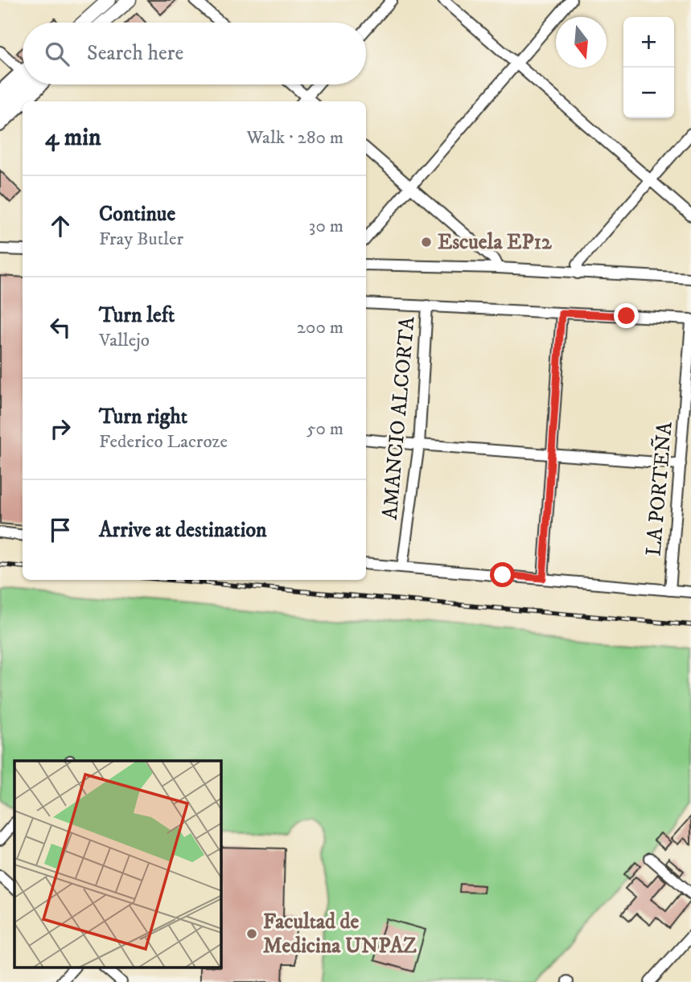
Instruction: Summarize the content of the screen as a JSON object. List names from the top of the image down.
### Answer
{
  "streets": {
    "street": ["AMANCIO ALCORTA", "LA PORTEÑA"]
  },
  "places": ["Escuela EP12", "Facultad de Medicina UNPAZ"],
  "north": "bottom",
  "page": {
    "map_buttons": ["+", "−"],
    "search": "Search here",
    "heading": ["4 min", "Walk · 280 m"],
    "list": [
      ["Continue", "Fray Butler", "30 m"],
      ["Turn left", "Vallejo", "200 m"],
      ["Turn right", "Federico Lacroze", "50 m"],
      "Arrive at destination"
    ]
  }
}
